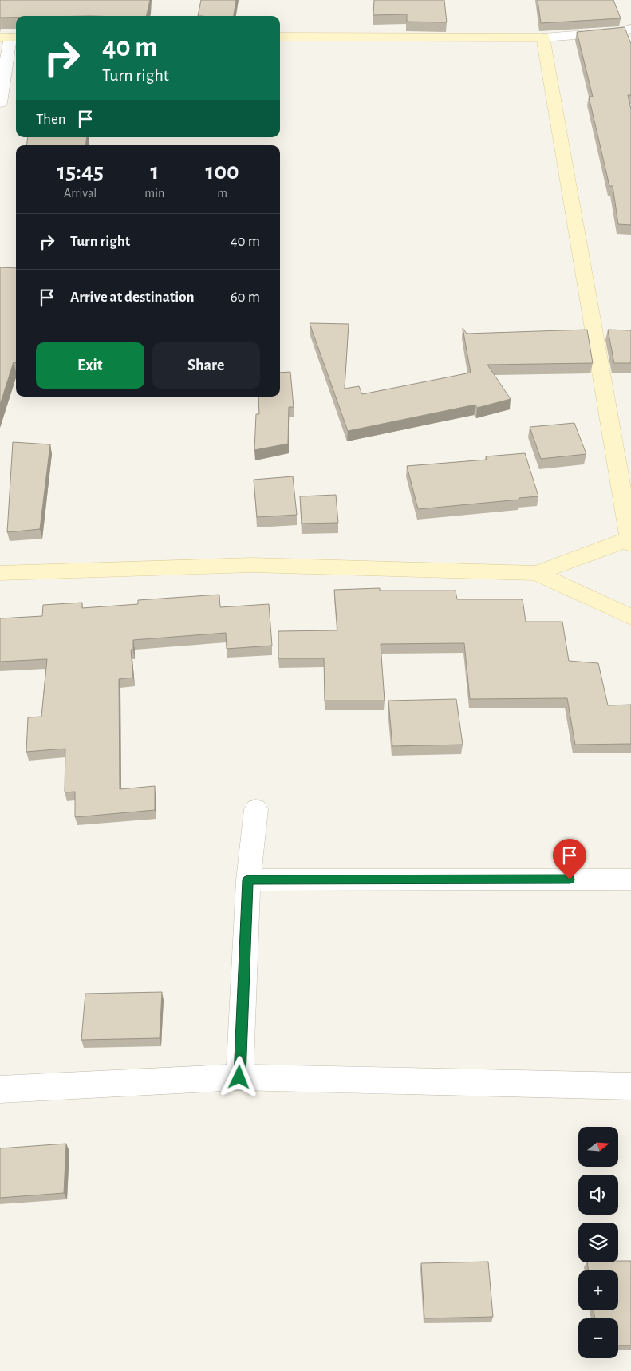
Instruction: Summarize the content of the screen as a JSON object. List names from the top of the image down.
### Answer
{
  "north": "right",
  "page": {
    "turn": ["40 m", "Turn right"],
    "then": "Then",
    "eta": [
      "15:45",
      "Arrival",
      "1",
      "min",
      "100",
      "m"
    ],
    "list": [
      {
        "name": "Turn right",
        "value": "40 m"
      },
      {
        "name": "Arrive at destination",
        "value": "60 m"
      }
    ],
    "buttons": ["Exit", "Share"],
    "map_buttons": ["+", "−"]
  }
}
